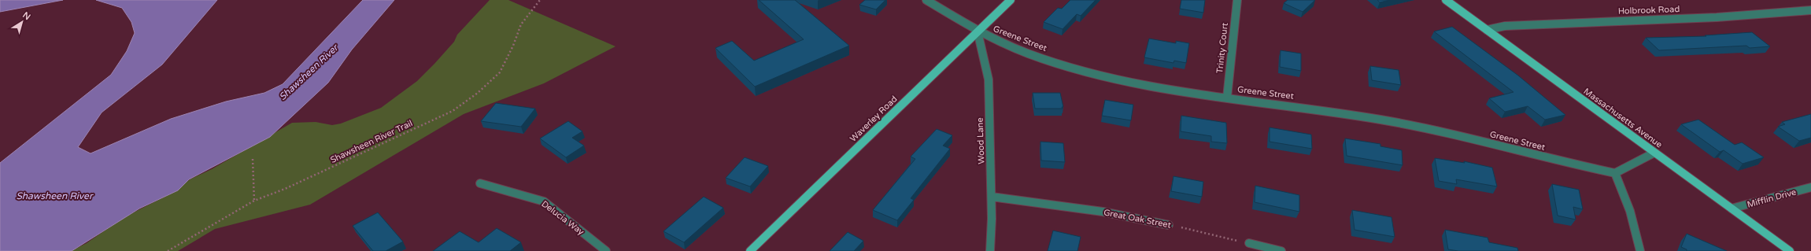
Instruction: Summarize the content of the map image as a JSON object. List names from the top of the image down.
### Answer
{
  "streets": {
    "main road": ["Massachusetts Avenue", "Waverley Road"],
    "street": [
      "Holbrook Road",
      "Greene Street",
      "Trinity Court",
      "Wood Lane",
      "Mifflin Drive",
      "Delucia Way",
      "Great Oak Street"
    ],
    "path": ["Shawsheen River Trail"]
  },
  "crossings": [
    ["Holbrook Road", "Massachusetts Avenue"],
    ["Greene Street", "Trinity Court"],
    ["Greene Street", "Waverley Road"],
    ["Greene Street", "Wood Lane"],
    ["Massachusetts Avenue", "Mifflin Drive"],
    ["Waverley Road", "Wood Lane"],
    ["Wood Lane", "Great Oak Street"]
  ],
  "water": ["Shawsheen River"],
  "north": "top right"
}
